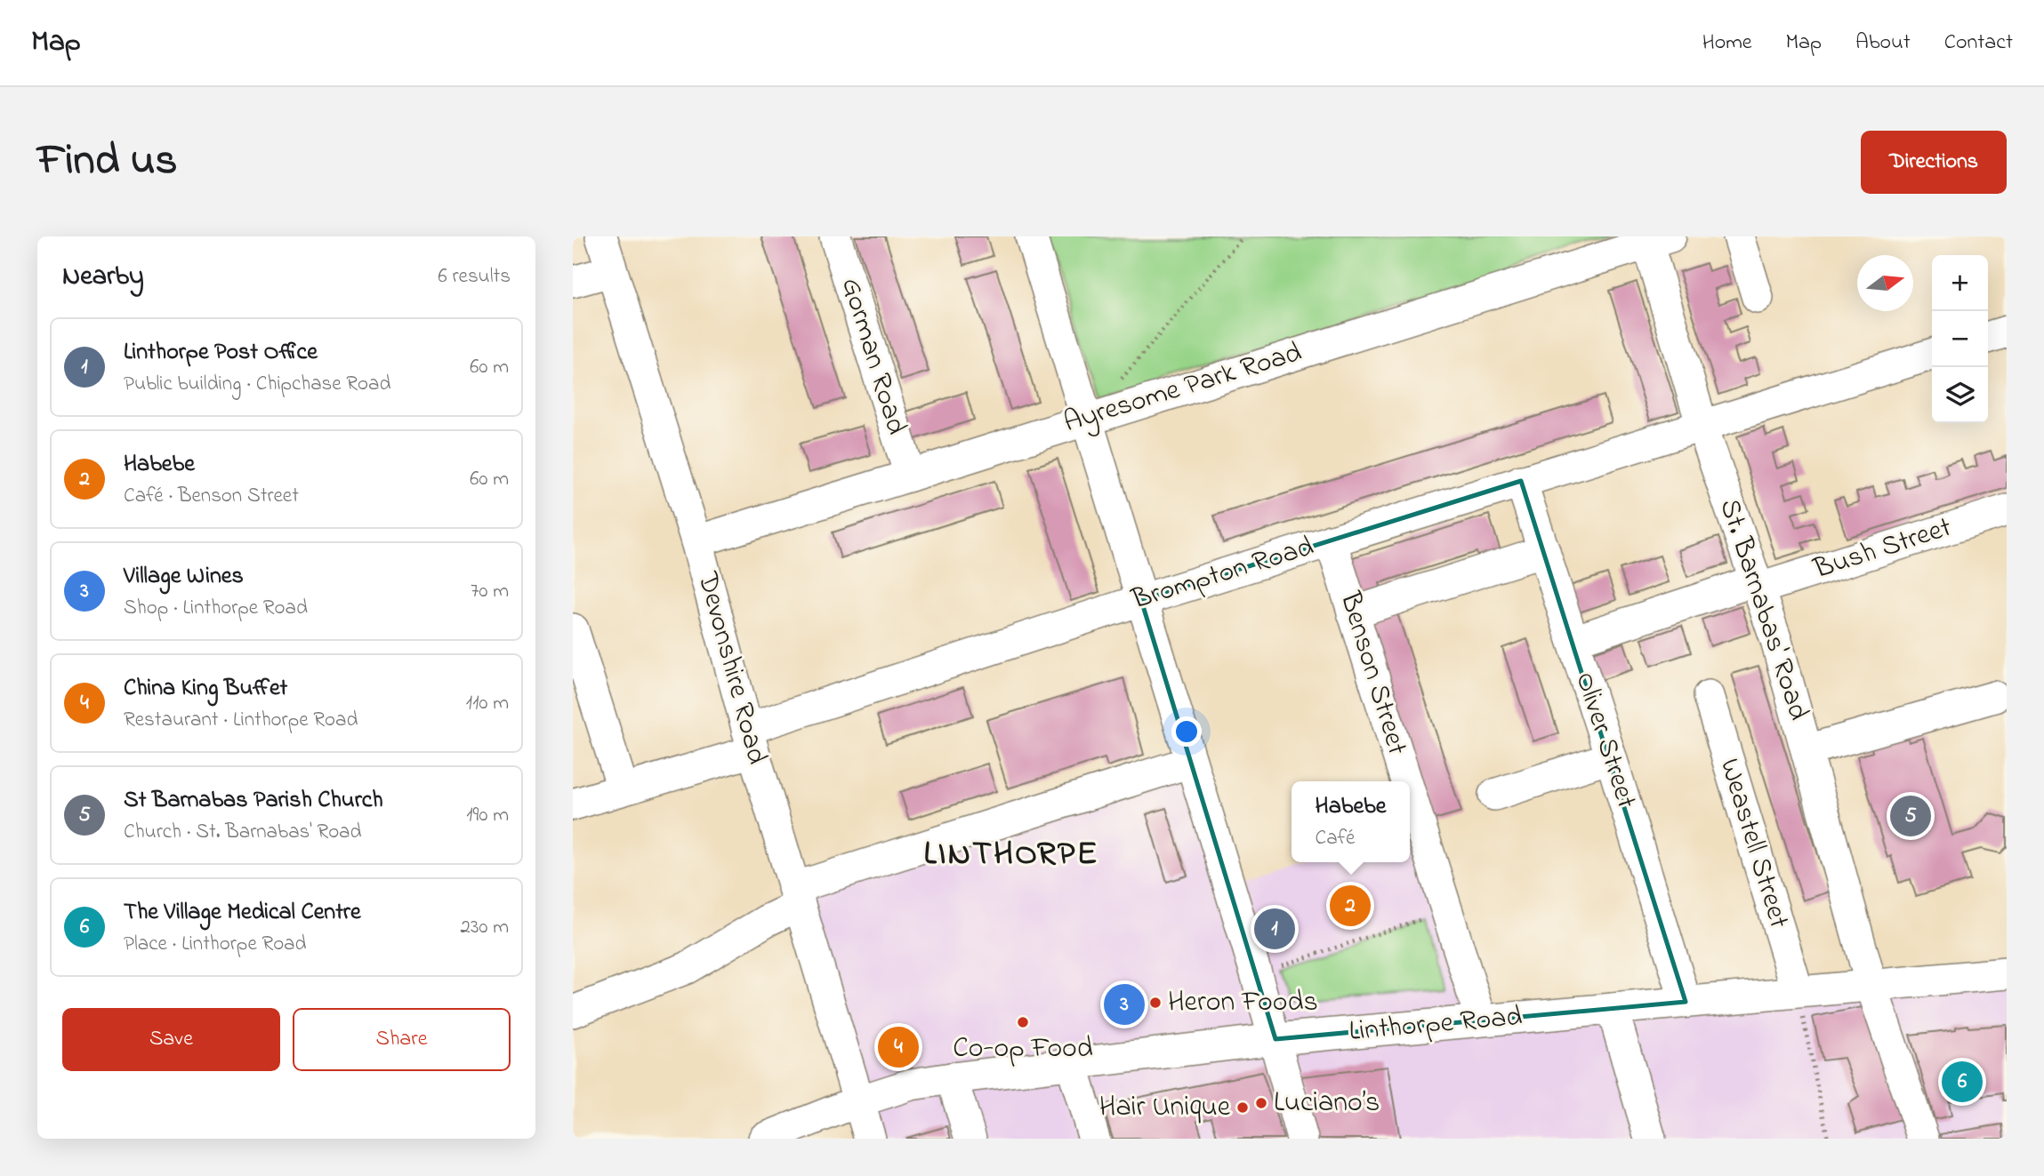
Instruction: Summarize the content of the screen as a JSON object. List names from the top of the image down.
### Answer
{
  "streets": {
    "street": [
      "Gorman Road",
      "Ayresome Park Road",
      "Bush Street",
      "Brompton Road",
      "St. Barnabas' Road",
      "Devonshire Road",
      "Benson Street",
      "Oliver Street",
      "Weastell Street",
      "Linthorpe Road"
    ]
  },
  "crossings": [
    ["Gorman Road", "Ayresome Park Road"],
    ["Ayresome Park Road", "St. Barnabas' Road"],
    ["Ayresome Park Road", "Devonshire Road"],
    ["Bush Street", "St. Barnabas' Road"],
    ["Bush Street", "Oliver Street"],
    ["Brompton Road", "St. Barnabas' Road"],
    ["Brompton Road", "Devonshire Road"],
    ["Brompton Road", "Benson Street"],
    ["Brompton Road", "Oliver Street"],
    ["St. Barnabas' Road", "Linthorpe Road"],
    ["Devonshire Road", "Linthorpe Road"],
    ["Benson Street", "Linthorpe Road"],
    ["Oliver Street", "Linthorpe Road"],
    ["Weastell Street", "Linthorpe Road"]
  ],
  "districts": ["LINTHORPE"],
  "places": [
    "Heron Foods",
    "Co-op Food",
    "Luciano’s",
    "Hair Unique"
  ],
  "north": "right",
  "page": {
    "header": "Map",
    "nav": [
      "Home",
      "Map",
      "About",
      "Contact"
    ],
    "title": "Find us",
    "buttons": [
      "Directions",
      ["Save", "Share"]
    ],
    "heading": ["Nearby", "6 results"],
    "map_buttons": ["+", "−"],
    "list": [
      {
        "mark": "1",
        "name": "Linthorpe Post Office",
        "note": "Public building · Chipchase Road",
        "value": "60 m"
      },
      {
        "mark": "2",
        "name": "Habebe",
        "note": "Café · Benson Street",
        "value": "60 m"
      },
      {
        "mark": "3",
        "name": "Village Wines",
        "note": "Shop · Linthorpe Road",
        "value": "70 m"
      },
      {
        "mark": "4",
        "name": "China King Buffet",
        "note": "Restaurant · Linthorpe Road",
        "value": "110 m"
      },
      {
        "mark": "5",
        "name": "St Barnabas Parish Church",
        "note": "Church · St. Barnabas' Road",
        "value": "190 m"
      },
      {
        "mark": "6",
        "name": "The Village Medical Centre",
        "note": "Place · Linthorpe Road",
        "value": "230 m"
      }
    ],
    "popup": ["Habebe", "Café"],
    "pins": [
      "5",
      "2",
      "1",
      "3",
      "4",
      "6"
    ]
  }
}
